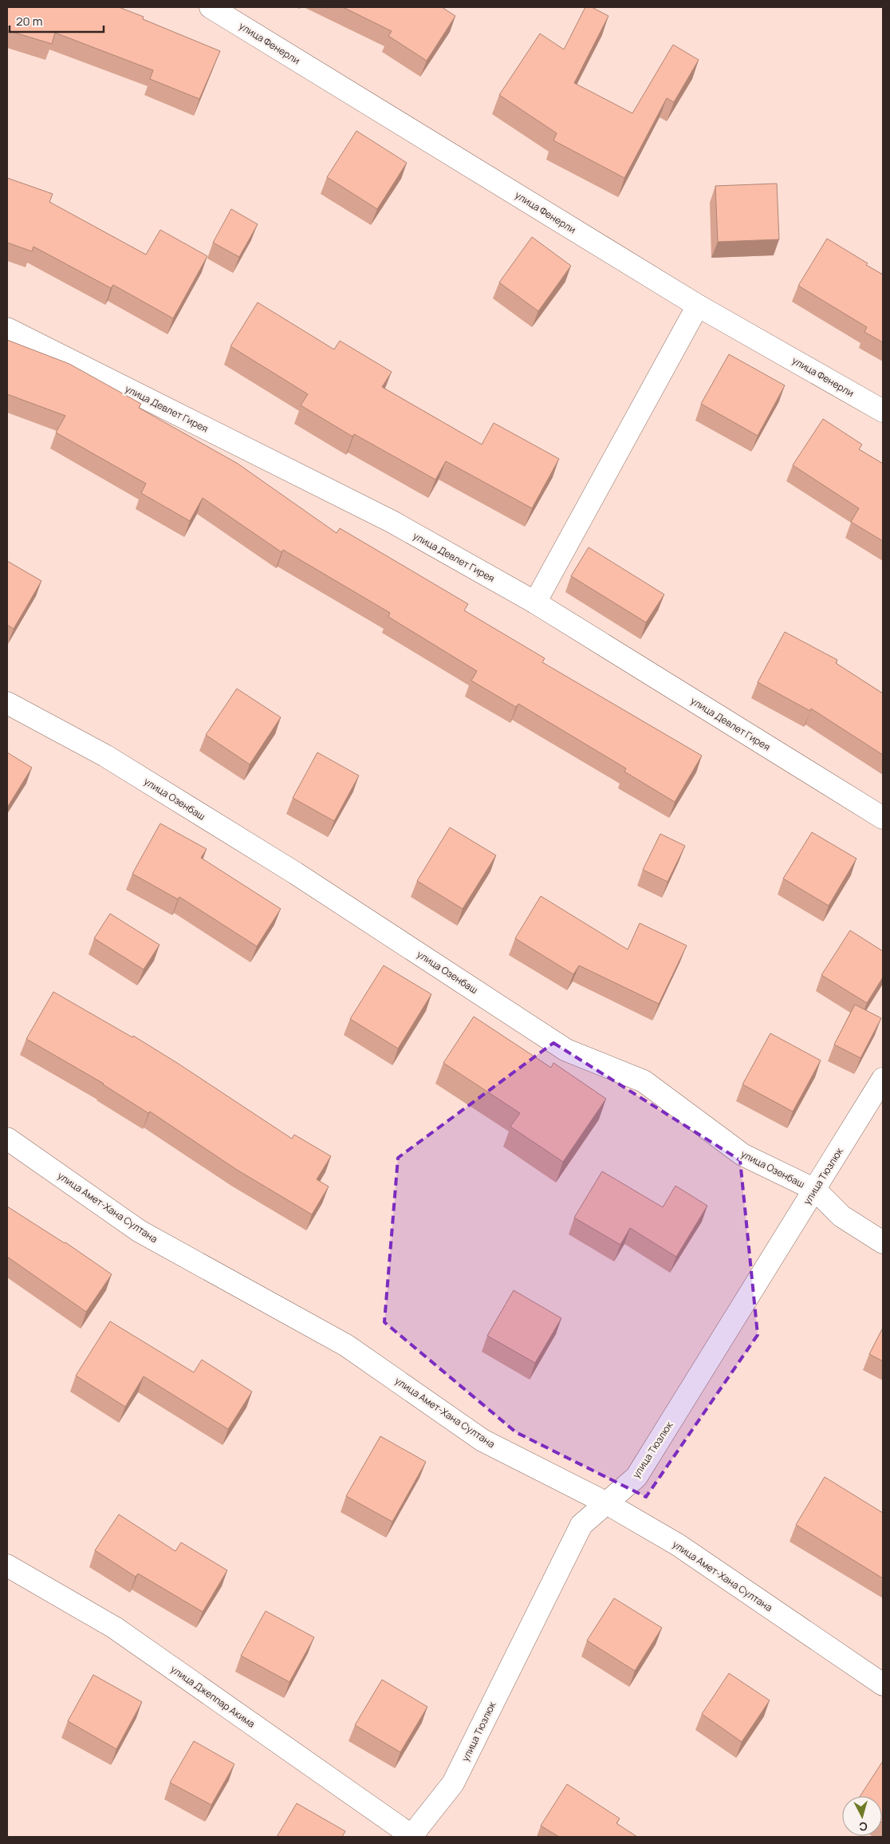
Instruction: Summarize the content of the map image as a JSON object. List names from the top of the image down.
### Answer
{
  "streets": {
    "street": [
      "улица Фенерли",
      "улица Девлет Гирея",
      "улица Озенбаш",
      "улица Тюзлюк",
      "улица Амет-Хана Султана",
      "улица Джеппар Акима"
    ]
  },
  "crossings": [
    ["улица Озенбаш", "улица Тюзлюк"],
    ["улица Тюзлюк", "улица Амет-Хана Султана"],
    ["улица Тюзлюк", "улица Джеппар Акима"]
  ],
  "scale_bar": "20 m",
  "north": "bottom"
}
